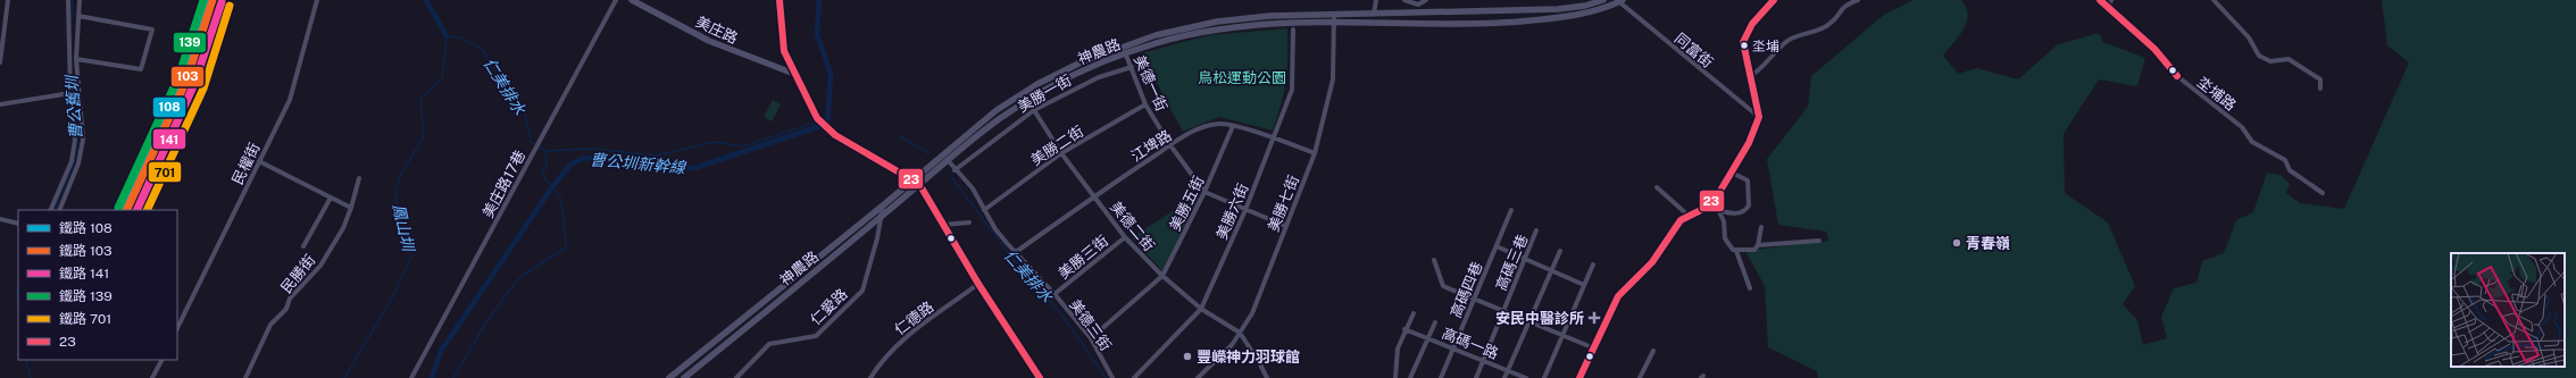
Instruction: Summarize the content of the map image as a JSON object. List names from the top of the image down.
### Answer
{
  "streets": {
    "street": [
      "美庄路",
      "同富街",
      "神農路",
      "美德一街",
      "美勝一街",
      "坔埔路",
      "美勝二街",
      "江埤路",
      "民權街",
      "美庄路17巷",
      "美勝五街",
      "美勝七街",
      "美勝六街",
      "美德二街",
      "美勝三街",
      "高碼三巷",
      "民勝街",
      "高碼四巷",
      "仁愛路",
      "仁德路",
      "美德三街",
      "高碼一路"
    ]
  },
  "crossings": [
    ["同富街", "神農路"],
    ["神農路", "美德一街"],
    ["神農路", "美勝七街"],
    ["神農路", "仁愛路"],
    ["神農路", "美德三街"],
    ["美德一街", "美勝一街"],
    ["美德一街", "美勝二街"],
    ["美德一街", "江埤路"],
    ["美德一街", "美勝五街"],
    ["美德一街", "美勝七街"],
    ["美德一街", "美勝六街"],
    ["美勝一街", "美德二街"],
    ["美勝一街", "美德三街"],
    ["美勝二街", "美德二街"],
    ["美勝二街", "美德三街"],
    ["江埤路", "美勝五街"],
    ["江埤路", "美勝七街"],
    ["江埤路", "美勝六街"],
    ["江埤路", "美德二街"],
    ["江埤路", "美德三街"],
    ["美勝五街", "美德二街"],
    ["美勝五街", "美德三街"],
    ["美勝七街", "美德二街"],
    ["美勝六街", "美德二街"],
    ["美德二街", "美勝三街"],
    ["美勝三街", "美德三街"],
    ["高碼三巷", "高碼一路"],
    ["高碼四巷", "高碼一路"]
  ],
  "water": [
    "仁美排水",
    "曹公舊圳",
    "曹公圳新幹線",
    "鳳山圳"
  ],
  "parks": ["鳥松運動公園"],
  "places": {
    "other": ["坔埔", "青春嶺", "豐嶸神力羽球館"],
    "health": ["安民中醫診所"]
  },
  "lines": [
    "rail line 108",
    "rail line 103",
    "rail line 139",
    "transit line 23",
    "rail line 141",
    "rail line 701"
  ],
  "legend": [
    "鐵路 108",
    "鐵路 103",
    "鐵路 141",
    "鐵路 139",
    "鐵路 701",
    "23"
  ]
}
